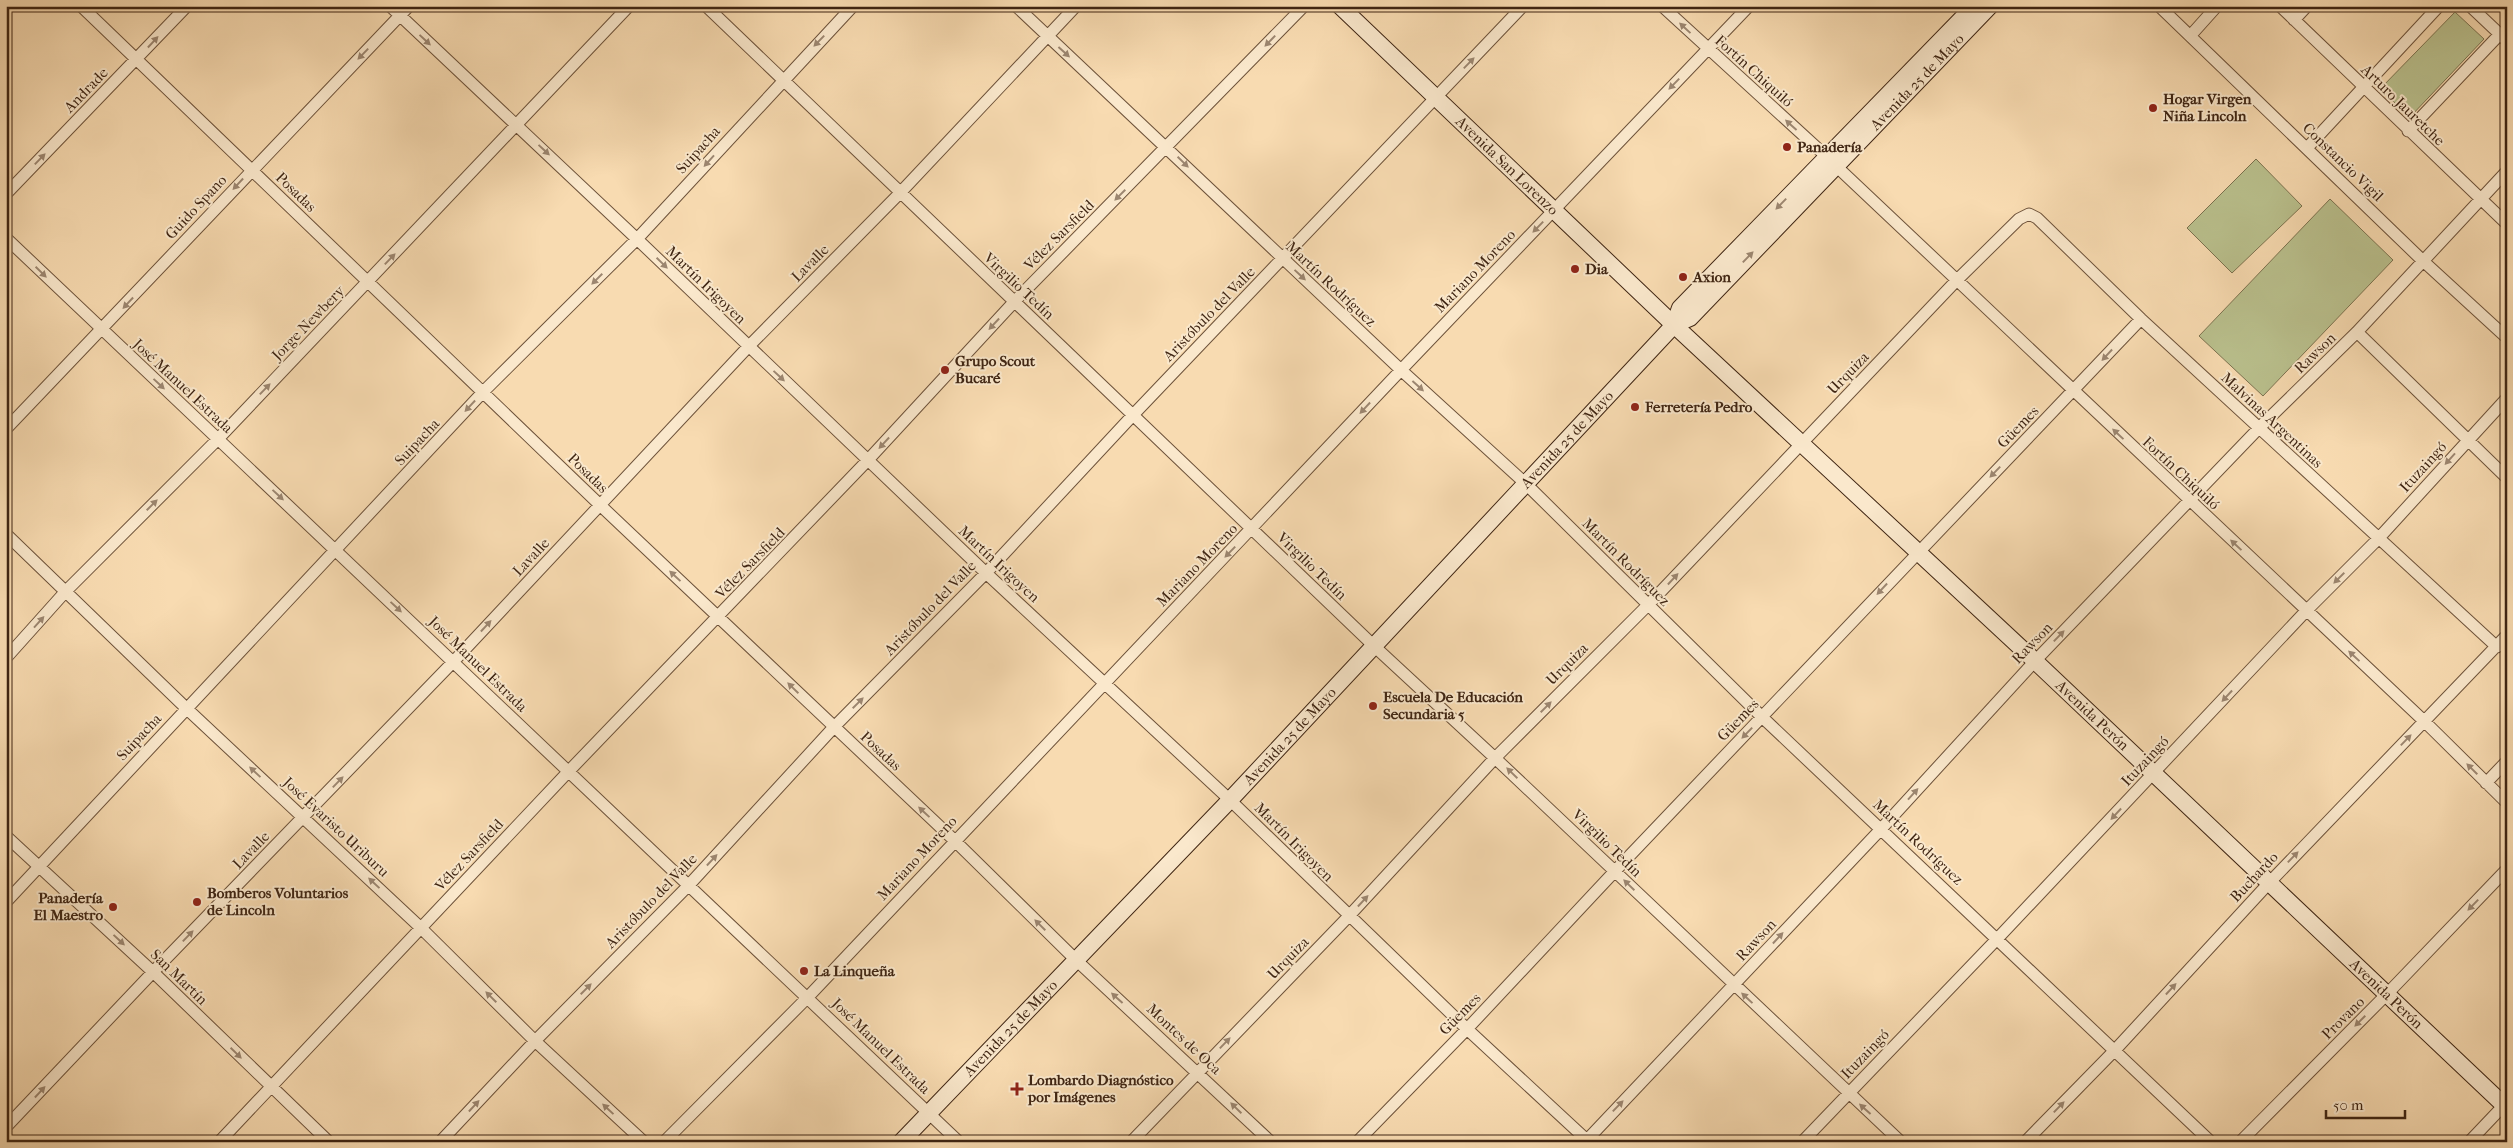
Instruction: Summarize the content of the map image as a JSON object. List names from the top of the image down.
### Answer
{
  "streets": {
    "main road": ["Avenida 25 de Mayo", "Avenida San Lorenzo", "Avenida Perón"],
    "street": [
      "Fortín Chiquiló",
      "Andrade",
      "Arturo Jauretche",
      "Suipacha",
      "Constancio Vigil",
      "Posadas",
      "Guido Spano",
      "Vélez Sarsfield",
      "Lavalle",
      "Mariano Moreno",
      "Martín Rodríguez",
      "Martín Irigoyen",
      "Virgilio Tedín",
      "Aristóbulo del Valle",
      "Jorge Newbery",
      "Rawson",
      "Urquiza",
      "José Manuel Estrada",
      "Malvinas Argentinas",
      "Güemes",
      "Ituzaingó",
      "José Evaristo Uriburu",
      "Buchardo",
      "San Martín",
      "Provano",
      "Montes de Oca"
    ]
  },
  "crossings": [
    ["Fortín Chiquiló", "Avenida 25 de Mayo"],
    ["Fortín Chiquiló", "Mariano Moreno"],
    ["Fortín Chiquiló", "Rawson"],
    ["Fortín Chiquiló", "Urquiza"],
    ["Fortín Chiquiló", "Güemes"],
    ["Fortín Chiquiló", "Ituzaingó"],
    ["Fortín Chiquiló", "Buchardo"],
    ["Avenida 25 de Mayo", "Avenida San Lorenzo"],
    ["Avenida 25 de Mayo", "Posadas"],
    ["Avenida 25 de Mayo", "Martín Rodríguez"],
    ["Avenida 25 de Mayo", "Martín Irigoyen"],
    ["Avenida 25 de Mayo", "Virgilio Tedín"],
    ["Avenida 25 de Mayo", "José Manuel Estrada"],
    ["Avenida 25 de Mayo", "Avenida Perón"],
    ["Avenida 25 de Mayo", "Montes de Oca"],
    ["Andrade", "Posadas"],
    ["Arturo Jauretche", "Rawson"],
    ["Suipacha", "Posadas"],
    ["Suipacha", "Martín Irigoyen"],
    ["Suipacha", "Virgilio Tedín"],
    ["Suipacha", "José Manuel Estrada"],
    ["Suipacha", "José Evaristo Uriburu"],
    ["Suipacha", "San Martín"],
    ["Constancio Vigil", "Rawson"],
    ["Avenida San Lorenzo", "Mariano Moreno"],
    ["Avenida San Lorenzo", "Aristóbulo del Valle"],
    ["Avenida San Lorenzo", "Avenida Perón"],
    ["Posadas", "Guido Spano"],
    ["Posadas", "Vélez Sarsfield"],
    ["Posadas", "Lavalle"],
    ["Posadas", "Mariano Moreno"],
    ["Posadas", "Aristóbulo del Valle"],
    ["Posadas", "Jorge Newbery"],
    ["Posadas", "Montes de Oca"],
    ["Guido Spano", "Martín Irigoyen"],
    ["Guido Spano", "José Manuel Estrada"],
    ["Vélez Sarsfield", "Martín Rodríguez"],
    ["Vélez Sarsfield", "Martín Irigoyen"],
    ["Vélez Sarsfield", "Virgilio Tedín"],
    ["Vélez Sarsfield", "José Manuel Estrada"],
    ["Vélez Sarsfield", "José Evaristo Uriburu"],
    ["Vélez Sarsfield", "San Martín"],
    ["Lavalle", "Martín Rodríguez"],
    ["Lavalle", "Martín Irigoyen"],
    ["Lavalle", "Virgilio Tedín"],
    ["Lavalle", "José Manuel Estrada"],
    ["Lavalle", "José Evaristo Uriburu"],
    ["Lavalle", "San Martín"],
    ["Mariano Moreno", "Martín Rodríguez"],
    ["Mariano Moreno", "Martín Irigoyen"],
    ["Mariano Moreno", "Virgilio Tedín"],
    ["Mariano Moreno", "José Manuel Estrada"],
    ["Martín Rodríguez", "Aristóbulo del Valle"],
    ["Martín Rodríguez", "Rawson"],
    ["Martín Rodríguez", "Urquiza"],
    ["Martín Rodríguez", "Güemes"],
    ["Martín Rodríguez", "Ituzaingó"],
    ["Martín Rodríguez", "Buchardo"],
    ["Martín Irigoyen", "Aristóbulo del Valle"],
    ["Martín Irigoyen", "Jorge Newbery"],
    ["Martín Irigoyen", "Rawson"],
    ["Martín Irigoyen", "Urquiza"],
    ["Martín Irigoyen", "Güemes"],
    ["Virgilio Tedín", "Aristóbulo del Valle"],
    ["Virgilio Tedín", "Rawson"],
    ["Virgilio Tedín", "Urquiza"],
    ["Virgilio Tedín", "Güemes"],
    ["Virgilio Tedín", "Ituzaingó"],
    ["Aristóbulo del Valle", "José Manuel Estrada"],
    ["Aristóbulo del Valle", "José Evaristo Uriburu"],
    ["Jorge Newbery", "José Manuel Estrada"],
    ["Jorge Newbery", "José Evaristo Uriburu"],
    ["Rawson", "Malvinas Argentinas"],
    ["Rawson", "Avenida Perón"],
    ["Urquiza", "Malvinas Argentinas"],
    ["Urquiza", "Avenida Perón"],
    ["Urquiza", "Montes de Oca"],
    ["Malvinas Argentinas", "Güemes"],
    ["Malvinas Argentinas", "Ituzaingó"],
    ["Malvinas Argentinas", "Buchardo"],
    ["Güemes", "Avenida Perón"],
    ["Ituzaingó", "Avenida Perón"],
    ["Avenida Perón", "Buchardo"],
    ["Avenida Perón", "Provano"]
  ],
  "one_way": [
    "Fortín Chiquiló",
    "Andrade",
    "Suipacha",
    "Posadas",
    "Guido Spano",
    "Vélez Sarsfield",
    "Lavalle",
    "Mariano Moreno",
    "Martín Rodríguez",
    "Martín Irigoyen",
    "Aristóbulo del Valle",
    "Jorge Newbery",
    "Rawson",
    "Urquiza",
    "José Manuel Estrada",
    "Güemes",
    "Ituzaingó",
    "José Evaristo Uriburu",
    "Buchardo",
    "San Martín",
    "Provano",
    "Montes de Oca"
  ],
  "places": {
    "other": [
      "Hogar Virgen Niña Lincoln",
      "Panadería",
      "Dia",
      "Axion",
      "Grupo Scout Bucaré",
      "Ferretería Pedro",
      "Escuela De Educación Secundaria 5",
      "Bomberos Voluntarios de Lincoln",
      "Panadería El Maestro",
      "La Linqueña"
    ],
    "health": ["Lombardo Diagnóstico por Imágenes"]
  },
  "scale_bar": "50 m"
}
